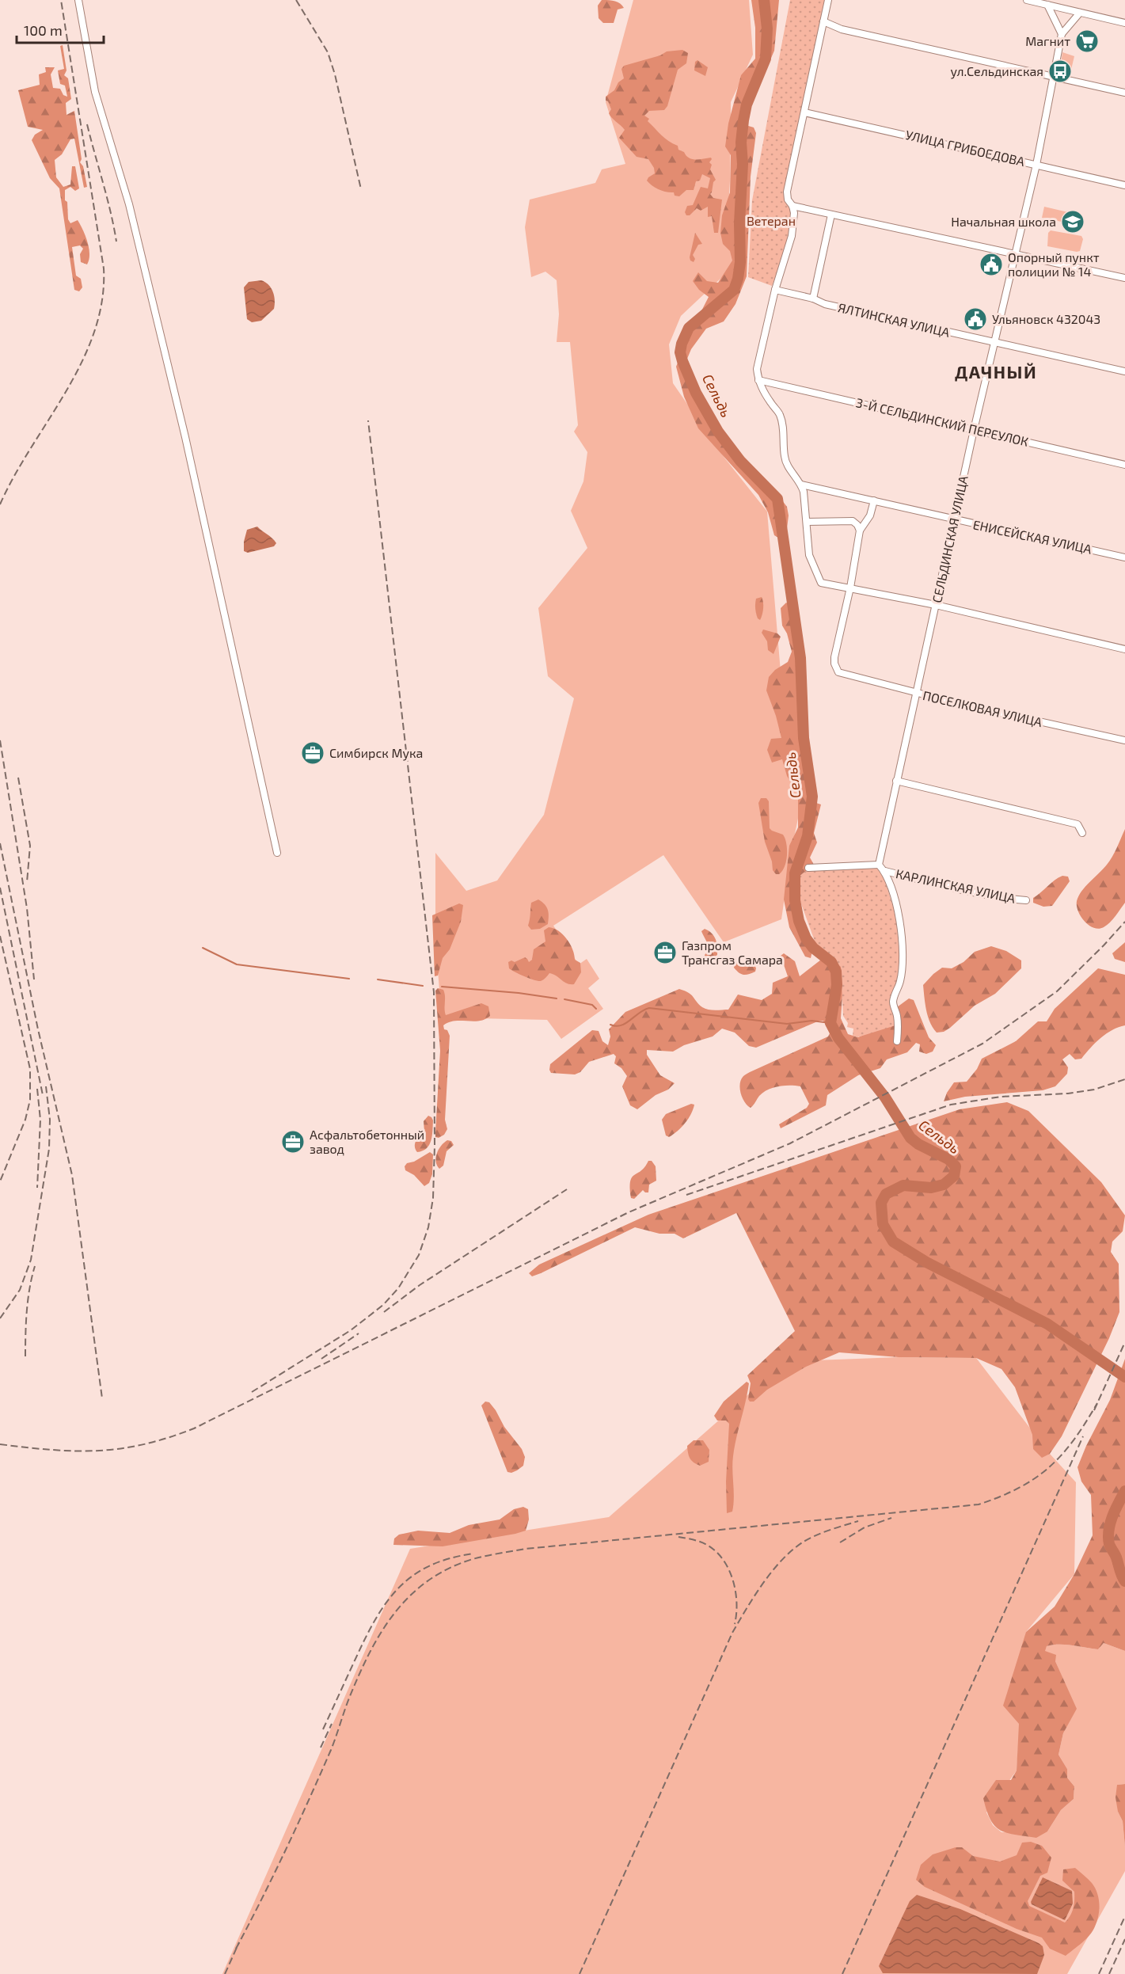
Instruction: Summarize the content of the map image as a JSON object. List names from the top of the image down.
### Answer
{
  "streets": {
    "street": [
      "УЛИЦА ГРИБОЕДОВА",
      "ЯЛТИНСКАЯ УЛИЦА",
      "3-Й СЕЛЬДИНСКИЙ ПЕРЕУЛОК",
      "ЕНИСЕЙСКАЯ УЛИЦА",
      "СЕЛЬДИНСКАЯ УЛИЦА",
      "ПОСЕЛКОВАЯ УЛИЦА",
      "КАРЛИНСКАЯ УЛИЦА"
    ]
  },
  "crossings": [
    ["УЛИЦА ГРИБОЕДОВА", "СЕЛЬДИНСКАЯ УЛИЦА"],
    ["ЯЛТИНСКАЯ УЛИЦА", "СЕЛЬДИНСКАЯ УЛИЦА"],
    ["3-Й СЕЛЬДИНСКИЙ ПЕРЕУЛОК", "СЕЛЬДИНСКАЯ УЛИЦА"],
    ["ЕНИСЕЙСКАЯ УЛИЦА", "СЕЛЬДИНСКАЯ УЛИЦА"],
    ["СЕЛЬДИНСКАЯ УЛИЦА", "ПОСЕЛКОВАЯ УЛИЦА"]
  ],
  "districts": ["ДАЧНЫЙ"],
  "water": ["Сельдь"],
  "parks": ["Ветеран"],
  "places": {
    "supermarket": ["Магнит"],
    "bus stop": ["ул.Сельдинская"],
    "school or university": ["Начальная школа"],
    "public building": ["Опорный пункт полиции № 14", "Ульяновск 432043"],
    "office": ["Симбирск Мука", "Газпром Трансгаз Самара", "Асфальтобетонный завод"]
  },
  "scale_bar": "100 m"
}
